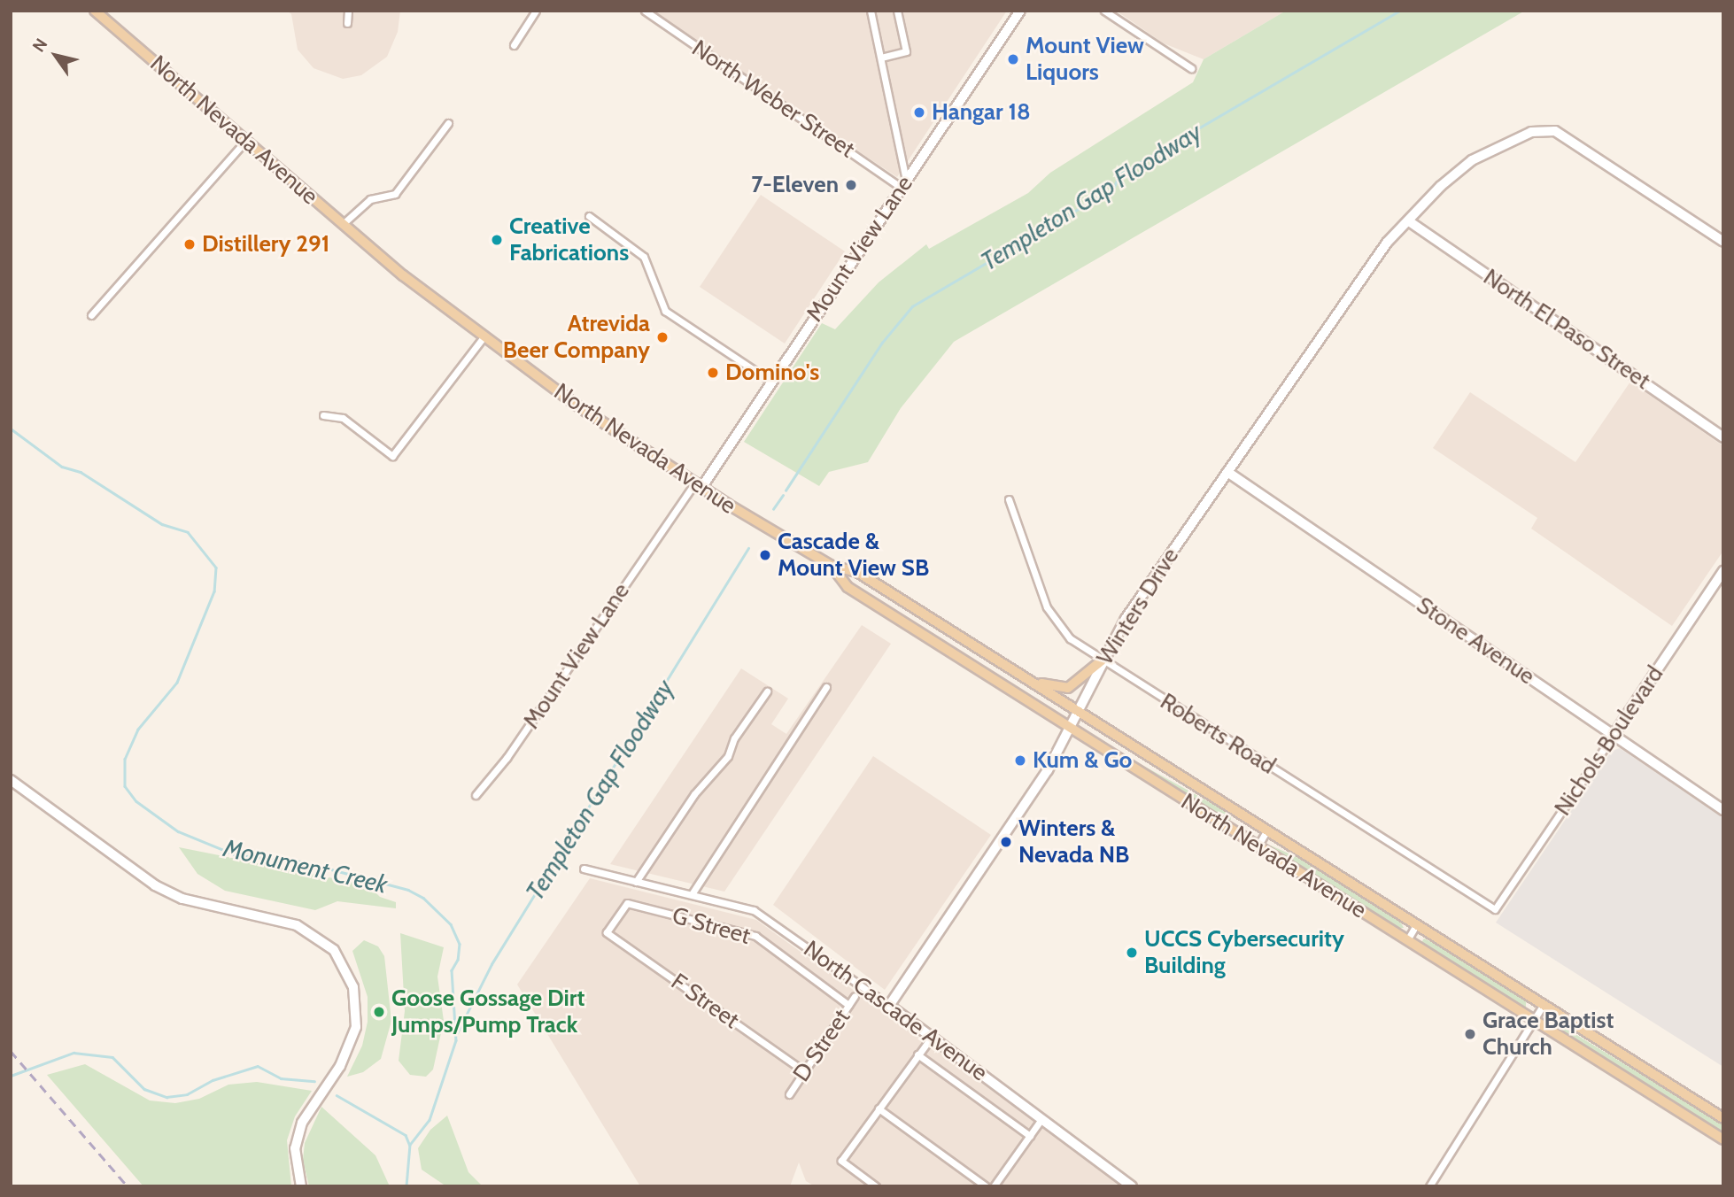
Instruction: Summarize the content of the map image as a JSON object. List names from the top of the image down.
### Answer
{
  "streets": {
    "main road": ["North Nevada Avenue"],
    "street": [
      "North Weber Street",
      "Mount View Lane",
      "North El Paso Street",
      "Winters Drive",
      "Stone Avenue",
      "Roberts Road",
      "Nichols Boulevard",
      "G Street",
      "F Street",
      "North Cascade Avenue",
      "D Street"
    ]
  },
  "crossings": [
    ["North Weber Street", "Mount View Lane"],
    ["North Nevada Avenue", "Mount View Lane"],
    ["North Nevada Avenue", "Winters Drive"],
    ["North El Paso Street", "Winters Drive"],
    ["Winters Drive", "Stone Avenue"],
    ["Winters Drive", "Roberts Road"],
    ["Winters Drive", "North Cascade Avenue"],
    ["Stone Avenue", "Nichols Boulevard"],
    ["Roberts Road", "Nichols Boulevard"],
    ["G Street", "F Street"],
    ["G Street", "D Street"],
    ["F Street", "D Street"],
    ["North Cascade Avenue", "D Street"]
  ],
  "water": ["Templeton Gap Floodway", "Monument Creek"],
  "places": [
    "Mount View Liquors",
    "Hangar 18",
    "7-Eleven",
    "Creative Fabrications",
    "Distillery 291",
    "Atrevida Beer Company",
    "Domino's",
    "Cascade & Mount View SB",
    "Kum & Go",
    "Winters & Nevada NB",
    "UCCS Cybersecurity Building",
    "Goose Gossage Dirt Jumps/Pump Track",
    "Grace Baptist Church"
  ],
  "north": "top left"
}
